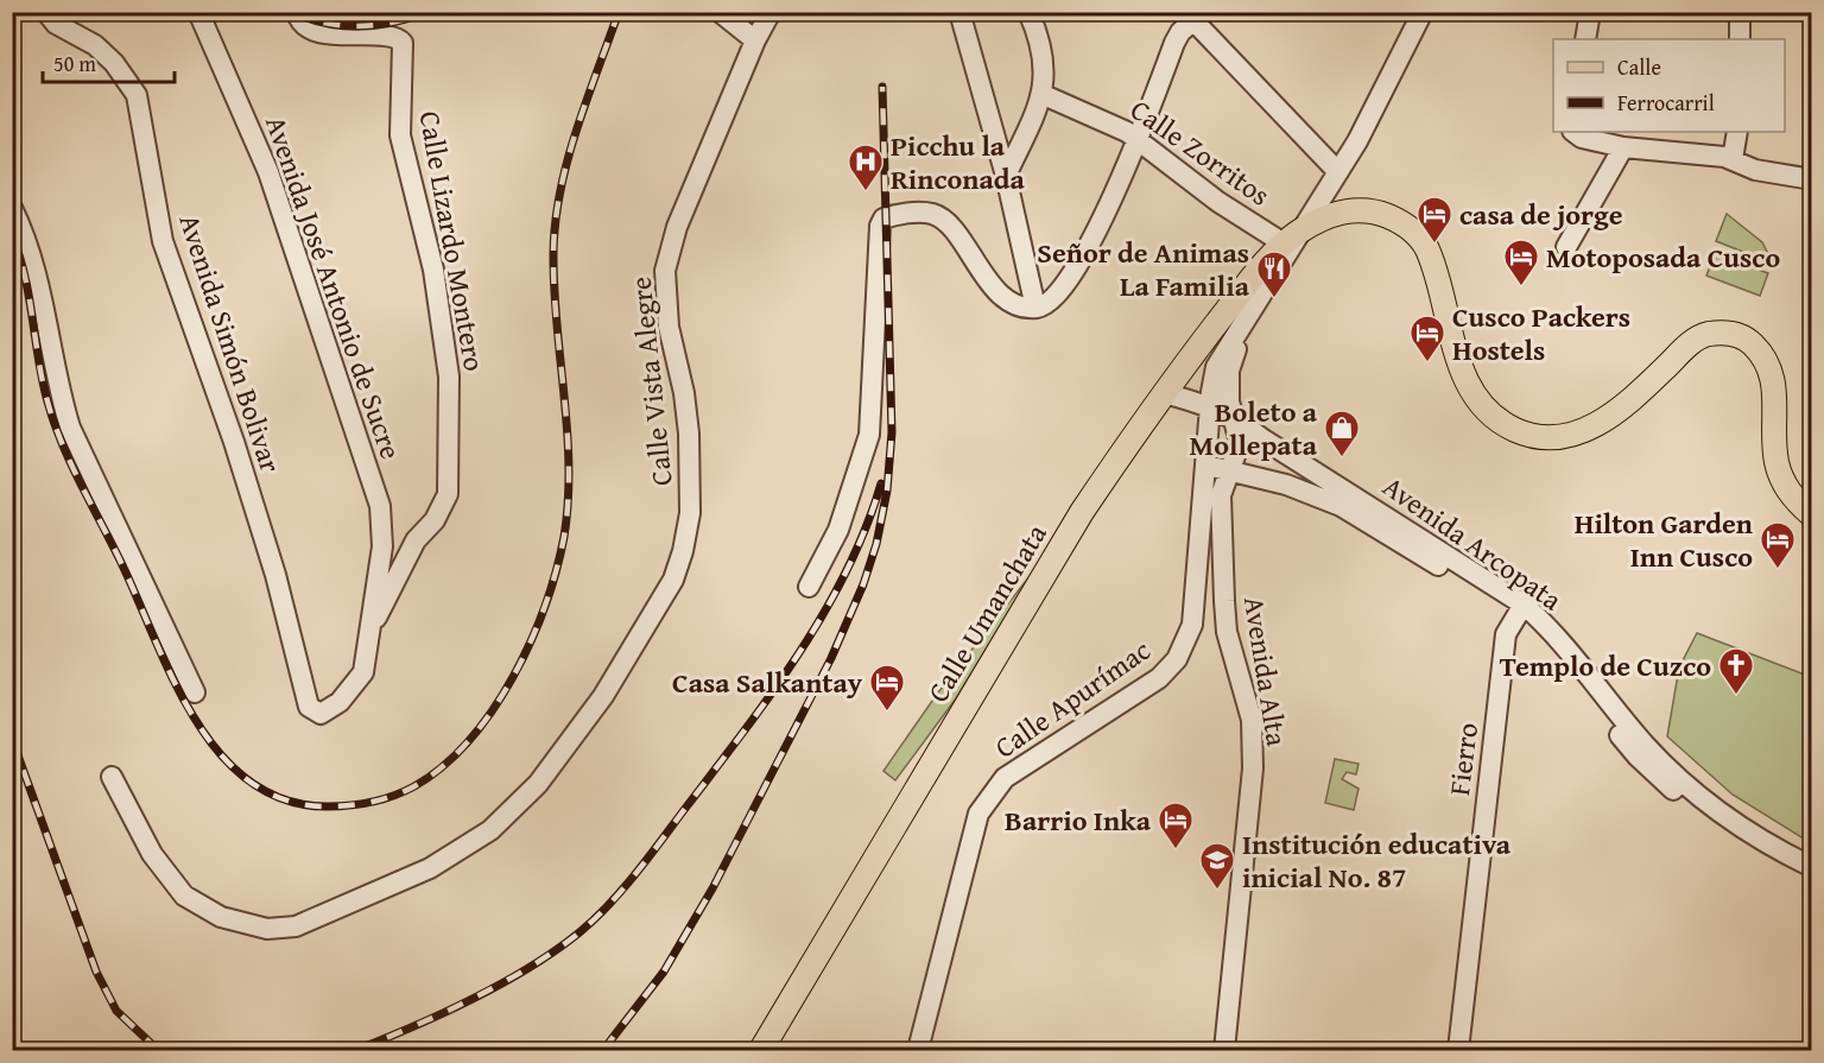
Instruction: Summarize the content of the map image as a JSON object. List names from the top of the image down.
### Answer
{
  "streets": {
    "main road": ["Calle Umanchata"],
    "street": [
      "Calle Zorritos",
      "Calle Lizardo Montero",
      "Avenida José Antonio de Sucre",
      "Avenida Simón Bolivar",
      "Calle Vista Alegre",
      "Avenida Arcopata",
      "Avenida Alta",
      "Calle Apurímac",
      "Fierro"
    ]
  },
  "crossings": [
    ["Calle Zorritos", "Calle Umanchata"],
    ["Calle Zorritos", "Calle Apurímac"],
    ["Calle Lizardo Montero", "Avenida José Antonio de Sucre"],
    ["Avenida José Antonio de Sucre", "Avenida Simón Bolivar"],
    ["Avenida Arcopata", "Calle Umanchata"],
    ["Avenida Arcopata", "Avenida Alta"],
    ["Avenida Arcopata", "Calle Apurímac"],
    ["Avenida Arcopata", "Fierro"],
    ["Calle Umanchata", "Calle Apurímac"],
    ["Avenida Alta", "Calle Apurímac"]
  ],
  "places": {
    "hospital": ["Picchu la Rinconada"],
    "hotel": [
      "casa de jorge",
      "Motoposada Cusco",
      "Cusco Packers Hostels",
      "Hilton Garden Inn Cusco",
      "Casa Salkantay",
      "Barrio Inka"
    ],
    "restaurant": ["Señor de Animas La Familia"],
    "shop": ["Boleto a Mollepata"],
    "church": ["Templo de Cuzco"],
    "school or university": ["Institución educativa inicial No. 87"]
  },
  "legend": ["Calle", "Ferrocarril"],
  "scale_bar": "50 m"
}
